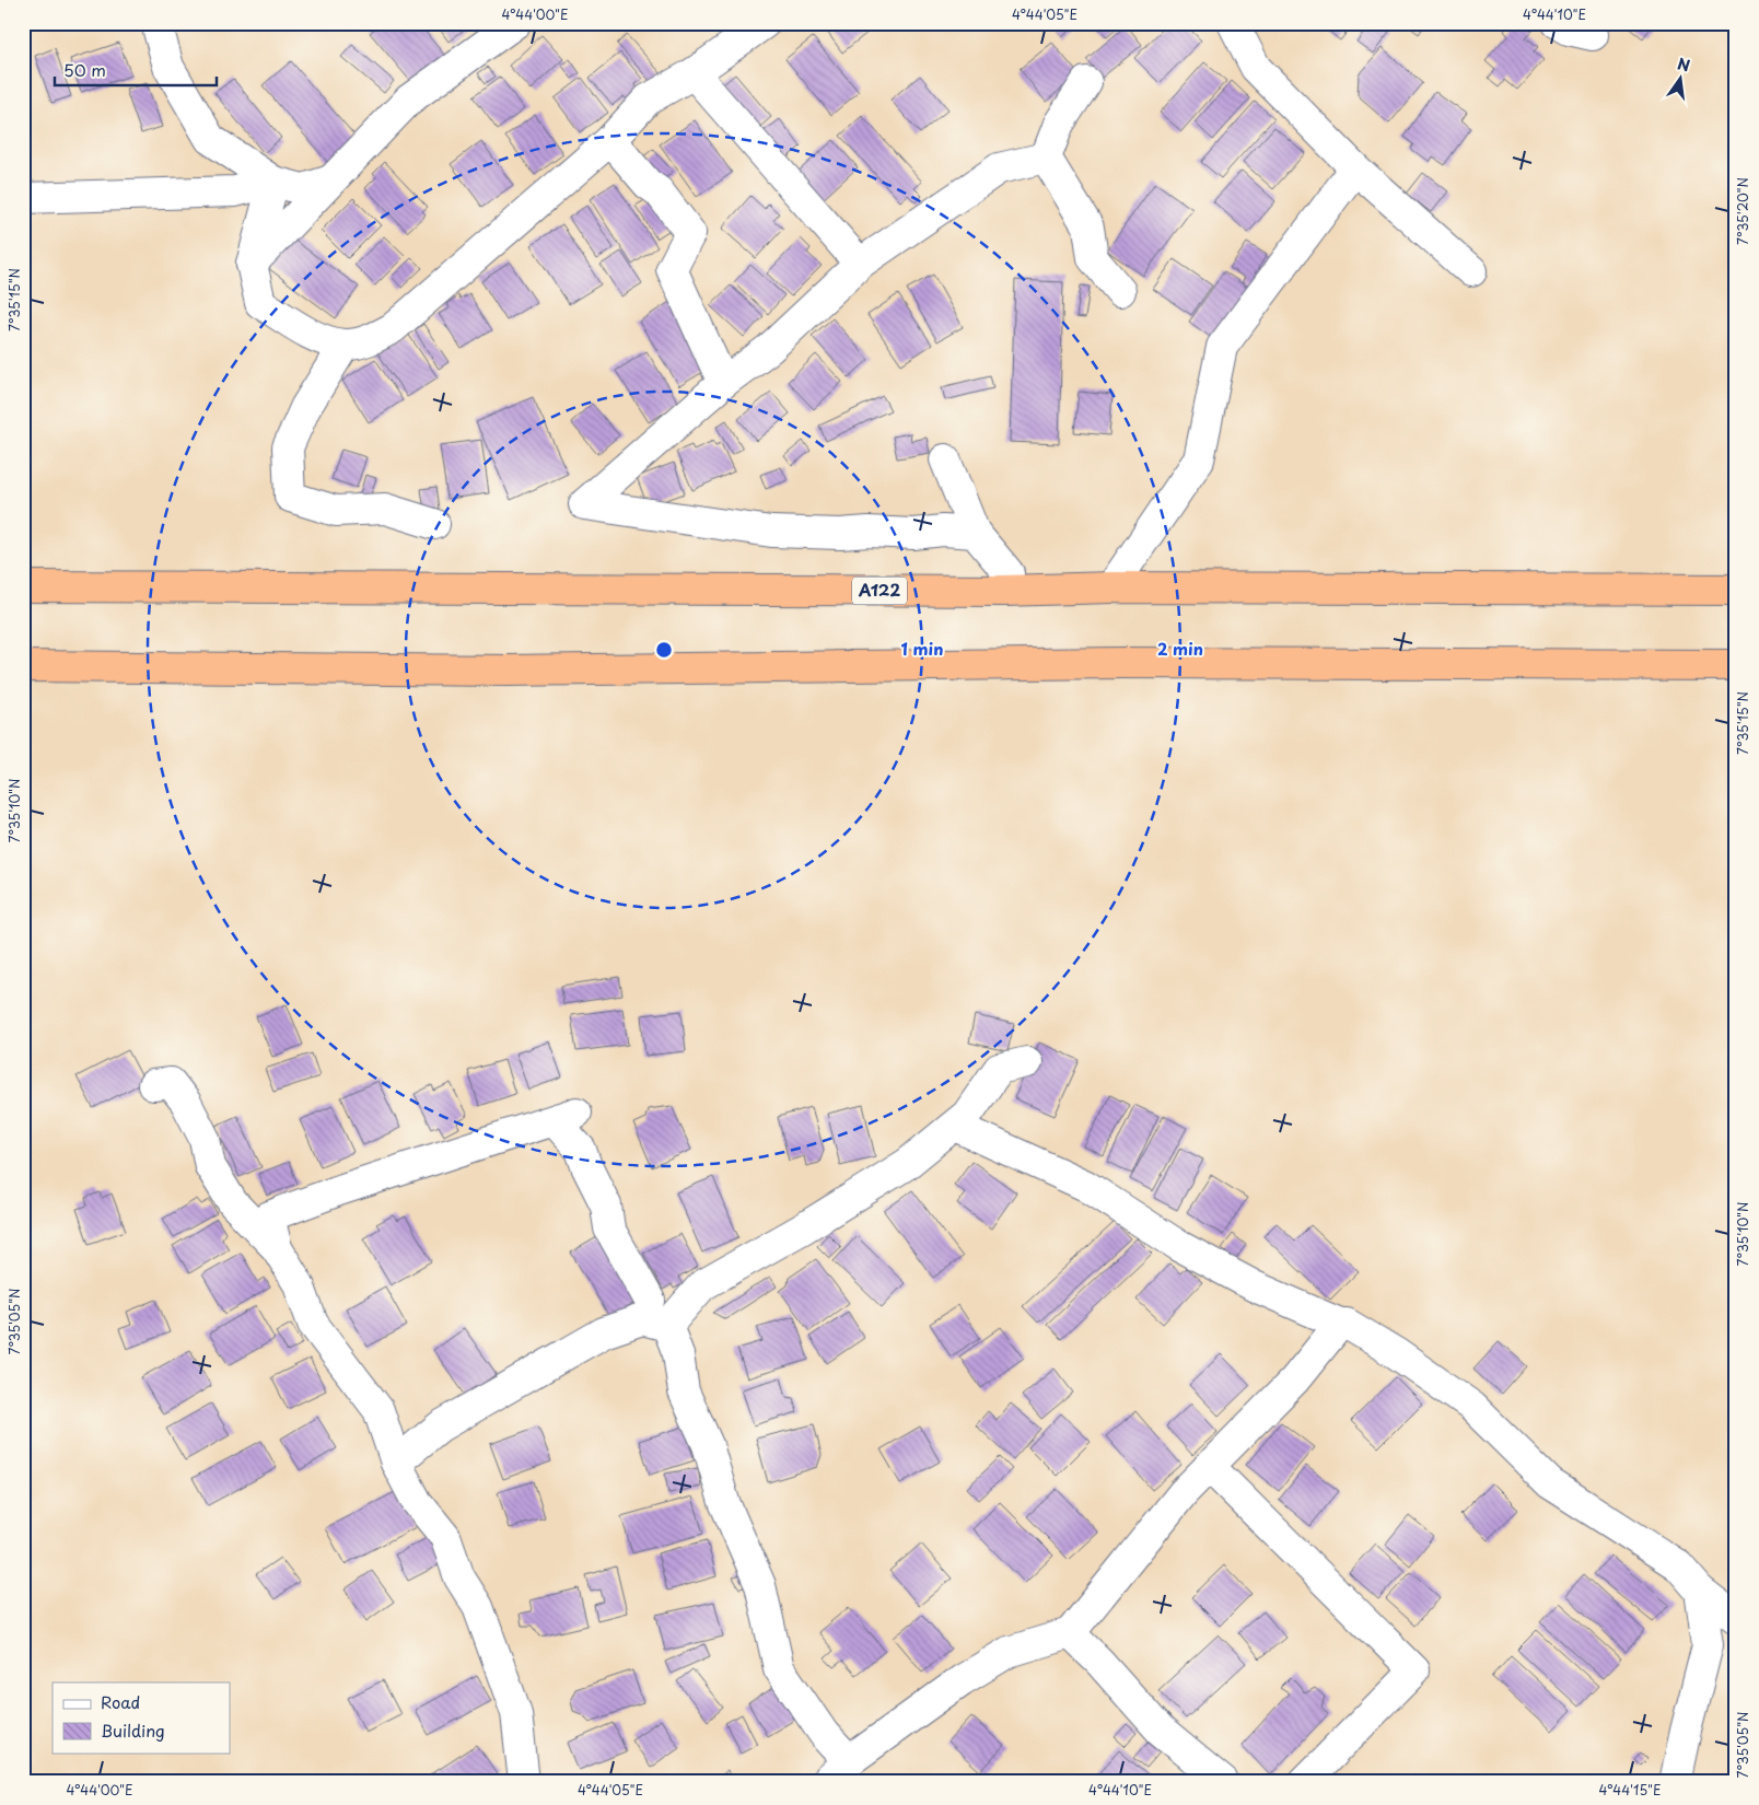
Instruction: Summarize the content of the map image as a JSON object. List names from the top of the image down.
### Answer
{
  "streets": {
    "highway": ["A122"]
  },
  "legend": ["Road", "Building"],
  "scale_bar": "50 m",
  "north": "top",
  "coordinates": [
    "4°44'00\"E",
    "4°44'05\"E",
    "4°44'10\"E",
    "7°35'20\"N",
    "7°35'15\"N",
    "7°35'10\"N",
    "7°35'05\"N",
    "4°44'15\"E"
  ],
  "rings": ["1 min", "2 min"]
}
